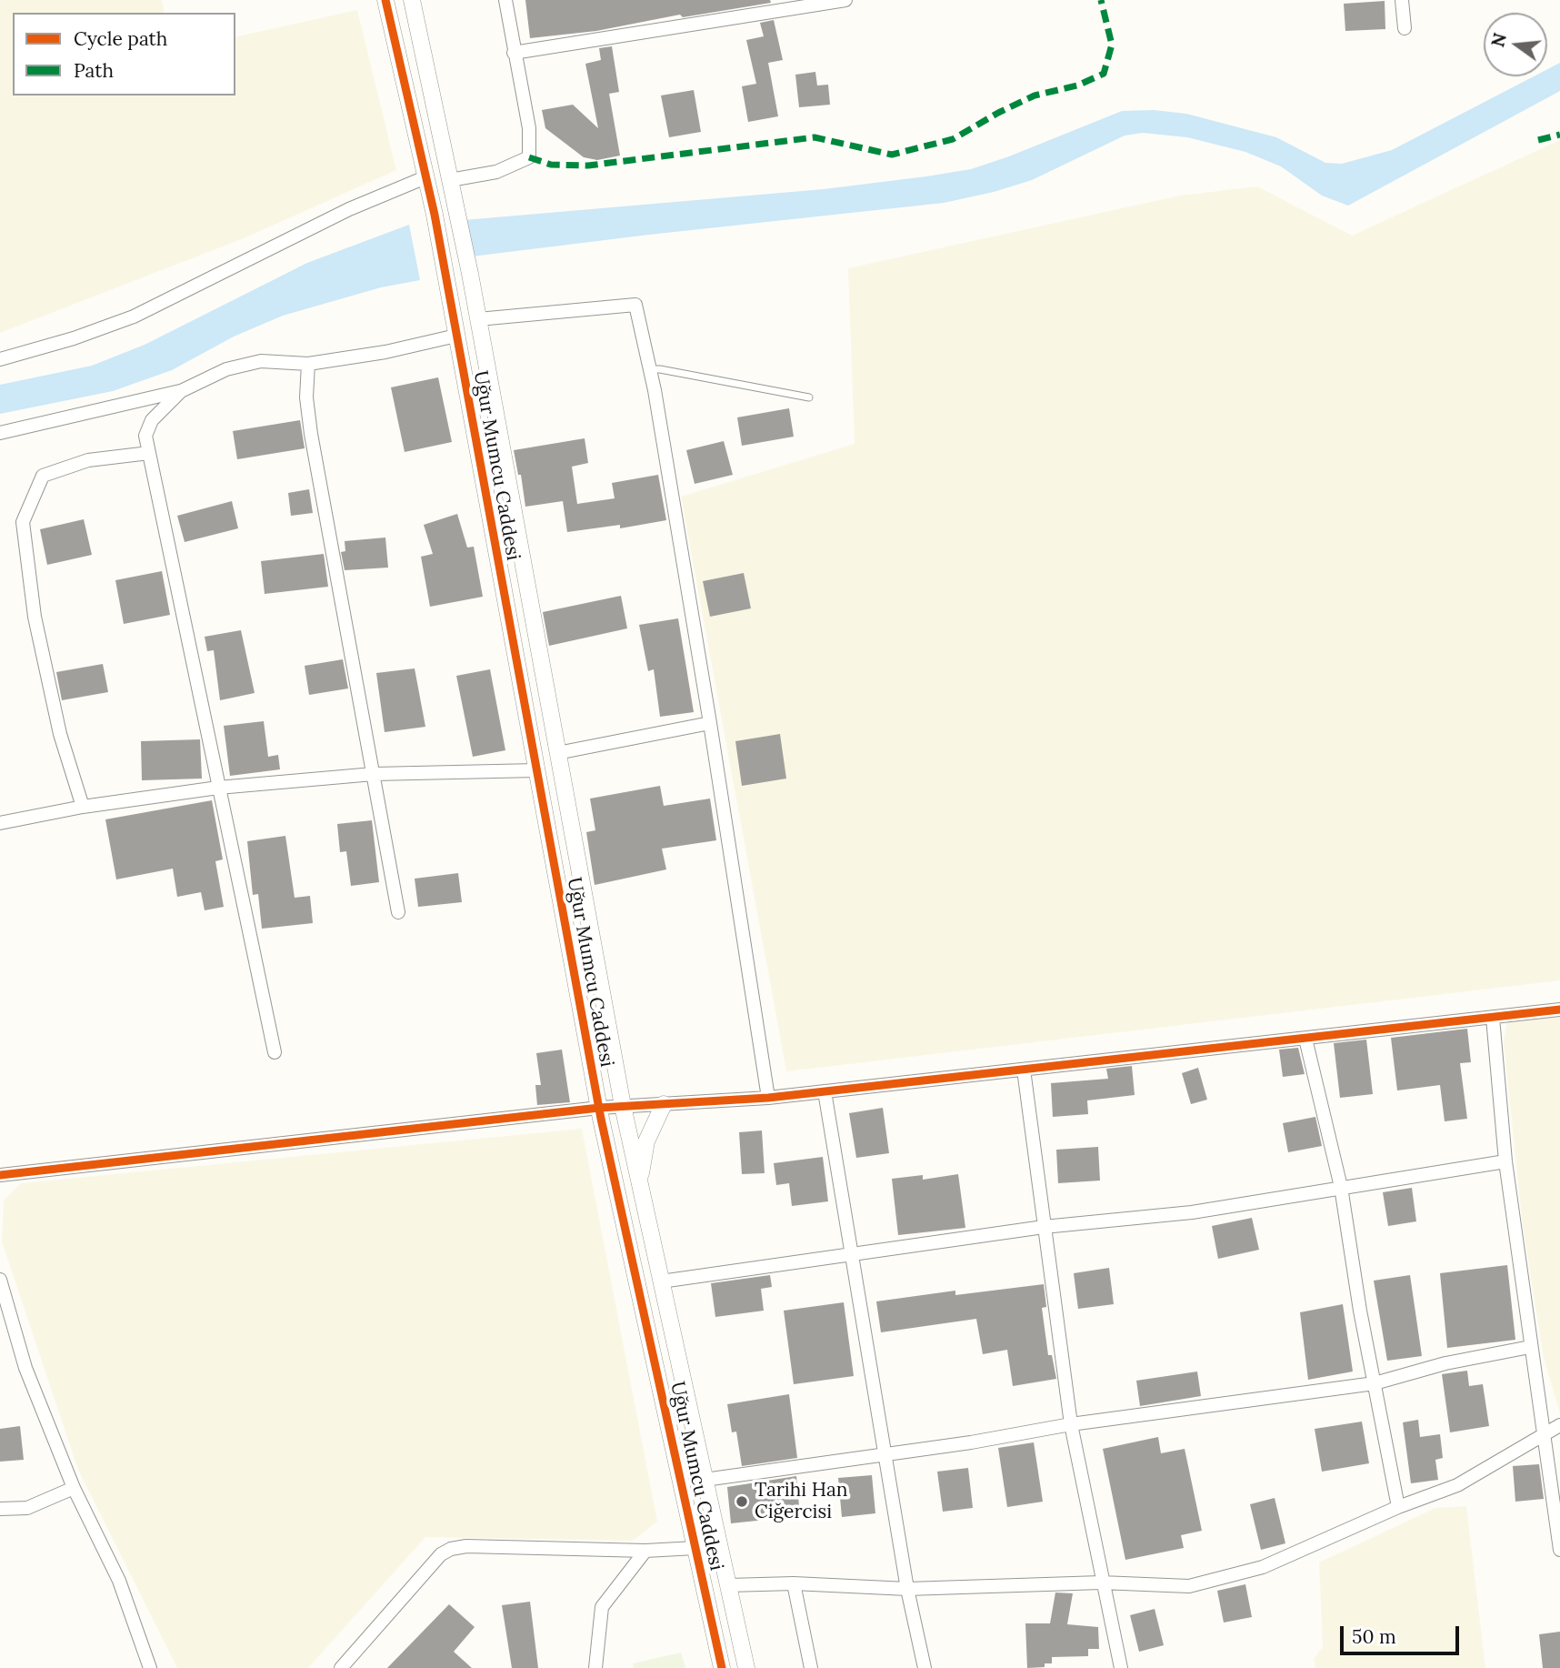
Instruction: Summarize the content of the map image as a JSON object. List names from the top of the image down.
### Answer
{
  "streets": {
    "street": ["Uğur Mumcu Caddesi"]
  },
  "places": ["Tarihi Han Ciğercisi"],
  "legend": ["Cycle path", "Path"],
  "scale_bar": "50 m",
  "north": "left"
}
